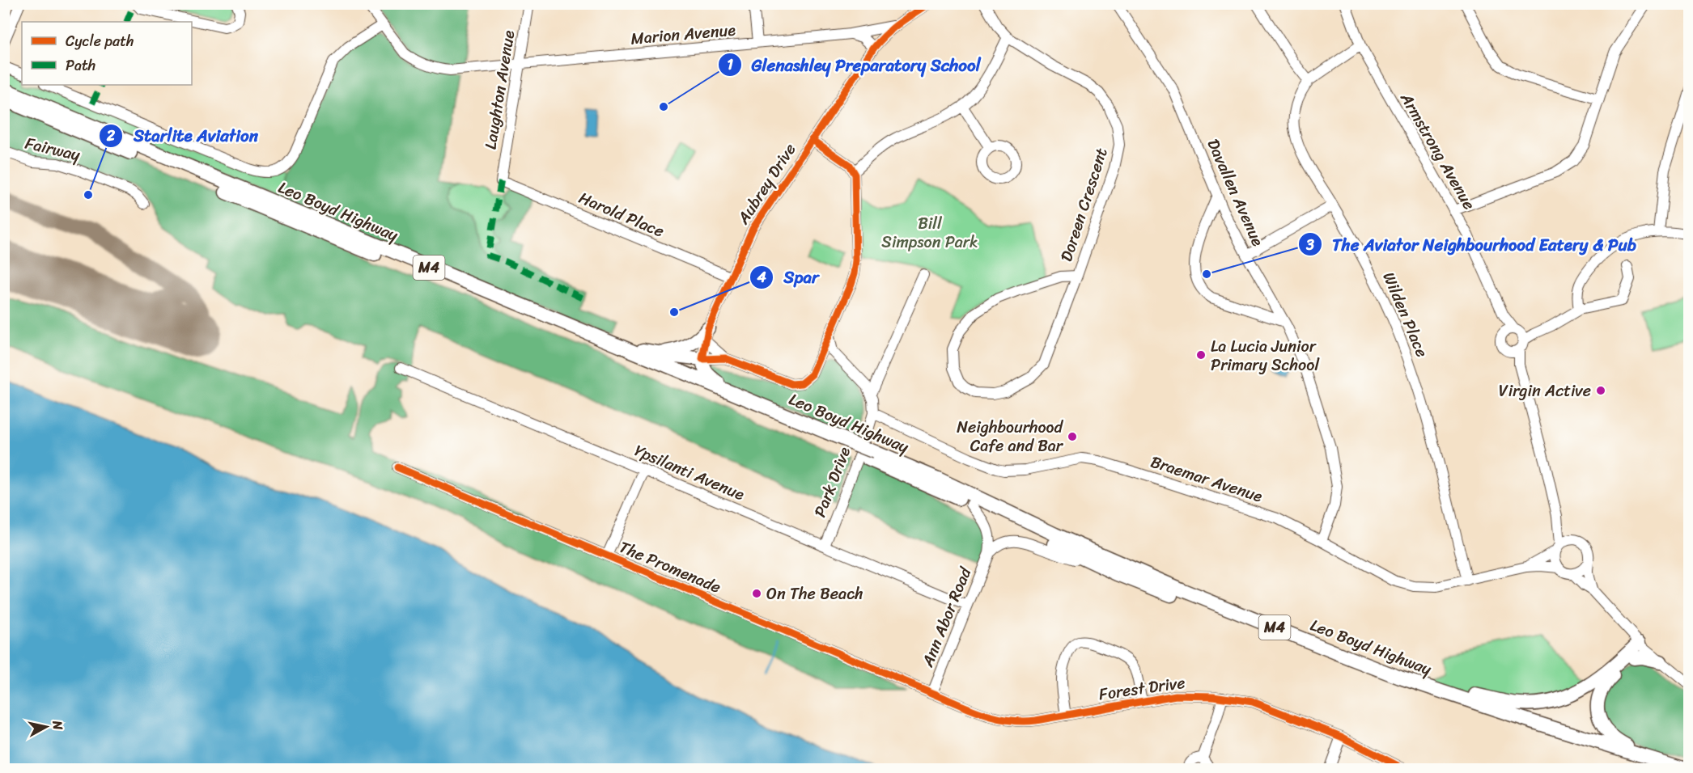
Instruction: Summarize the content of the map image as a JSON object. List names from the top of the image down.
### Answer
{
  "streets": {
    "highway": ["Leo Boyd Highway", "M4"],
    "street": [
      "Marion Avenue",
      "Laughton Avenue",
      "Fairway",
      "Armstrong Avenue",
      "Aubrey Drive",
      "Davallen Avenue",
      "Doreen Crescent",
      "Harold Place",
      "Wilden Place",
      "Ypsilanti Avenue",
      "Braemar Avenue",
      "Park Drive",
      "The Promenade",
      "Ann Abor Road",
      "Forest Drive"
    ]
  },
  "crossings": [
    ["Marion Avenue", "Laughton Avenue"],
    ["Marion Avenue", "Aubrey Drive"],
    ["Laughton Avenue", "Harold Place"],
    ["Armstrong Avenue", "Wilden Place"],
    ["Aubrey Drive", "Harold Place"],
    ["Davallen Avenue", "Braemar Avenue"],
    ["Leo Boyd Highway", "Ann Abor Road"],
    ["Wilden Place", "Braemar Avenue"],
    ["Ypsilanti Avenue", "Park Drive"],
    ["Ypsilanti Avenue", "Ann Abor Road"],
    ["Braemar Avenue", "Park Drive"],
    ["The Promenade", "Ann Abor Road"],
    ["The Promenade", "Forest Drive"],
    ["Ann Abor Road", "Forest Drive"]
  ],
  "parks": ["Bill Simpson Park"],
  "places": [
    "Glenashley Preparatory School",
    "Starlite Aviation",
    "The Aviator Neighbourhood Eatery & Pub",
    "Spar",
    "La Lucia Junior Primary School",
    "Virgin Active",
    "Neighbourhood Cafe and Bar",
    "On The Beach"
  ],
  "legend": ["Cycle path", "Path"],
  "north": "right"
}
